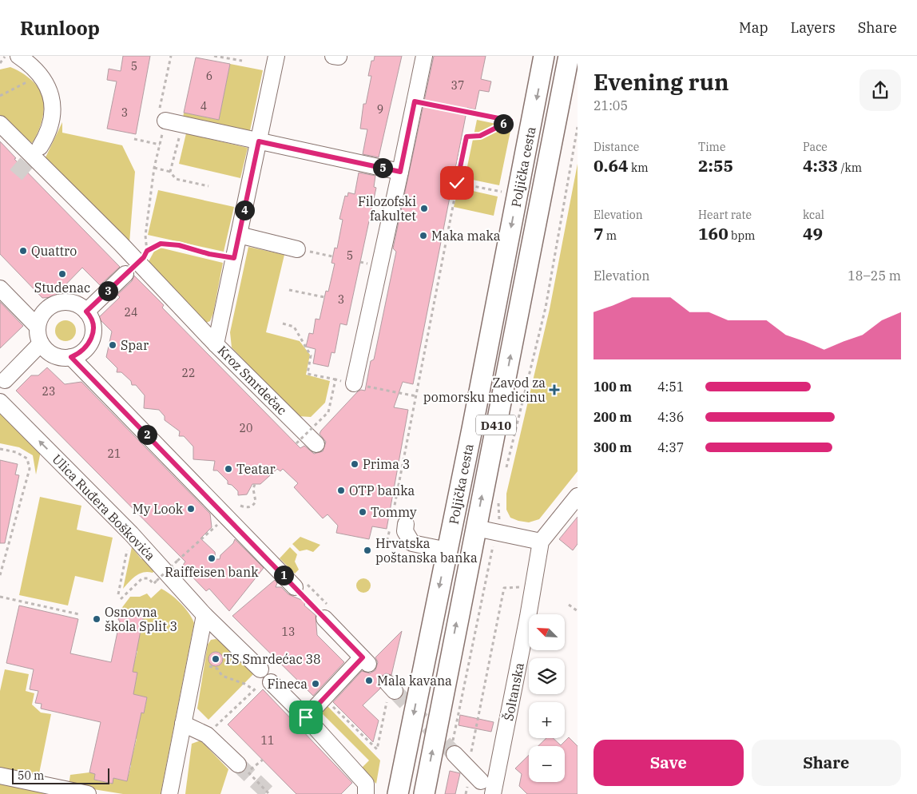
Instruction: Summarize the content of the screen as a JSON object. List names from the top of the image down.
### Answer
{
  "streets": {
    "main road": ["Poljička cesta", "D410"],
    "street": ["Kroz Smrdečac", "Ulica Ruđera Boškovića", "Šoltanska"]
  },
  "places": {
    "other": [
      "Filozofski fakultet",
      "Maka maka",
      "Quattro",
      "Studenac",
      "Spar",
      "Prima 3",
      "Teatar",
      "OTP banka",
      "My Look",
      "Tommy",
      "Hrvatska poštanska banka",
      "Raiffeisen bank",
      "Osnovna škola Split 3",
      "TS Smrdećac 38",
      "Mala kavana",
      "Fineca"
    ],
    "health": ["Zavod za pomorsku medicinu"]
  },
  "house_numbers": [
    "5",
    "6",
    "37",
    "4",
    "9",
    "3",
    "5",
    "3",
    "24",
    "22",
    "23",
    "20",
    "21",
    "13",
    "11"
  ],
  "scale_bar": "50 m",
  "north": "top left",
  "page": {
    "header": "Runloop",
    "nav": ["Map", "Layers", "Share"],
    "heading": ["Evening run", "21:05"],
    "pins": [
      "6",
      "5",
      "4",
      "3",
      "2",
      "1"
    ],
    "stats": [
      ["Distance", "0.64 km"],
      ["Time", "2:55"],
      ["Pace", "4:33 /km"],
      ["Elevation", "7 m"],
      ["Heart rate", "160 bpm"],
      ["kcal", "49"]
    ],
    "chart": ["Elevation", "18–25 m"],
    "list": [
      {
        "name": "100 m",
        "note": "4:51"
      },
      {
        "name": "200 m",
        "note": "4:36"
      },
      {
        "name": "300 m",
        "note": "4:37"
      }
    ],
    "map_buttons": ["+", "−"],
    "buttons": ["Save", "Share"],
    "scale": "50 m"
  }
}
